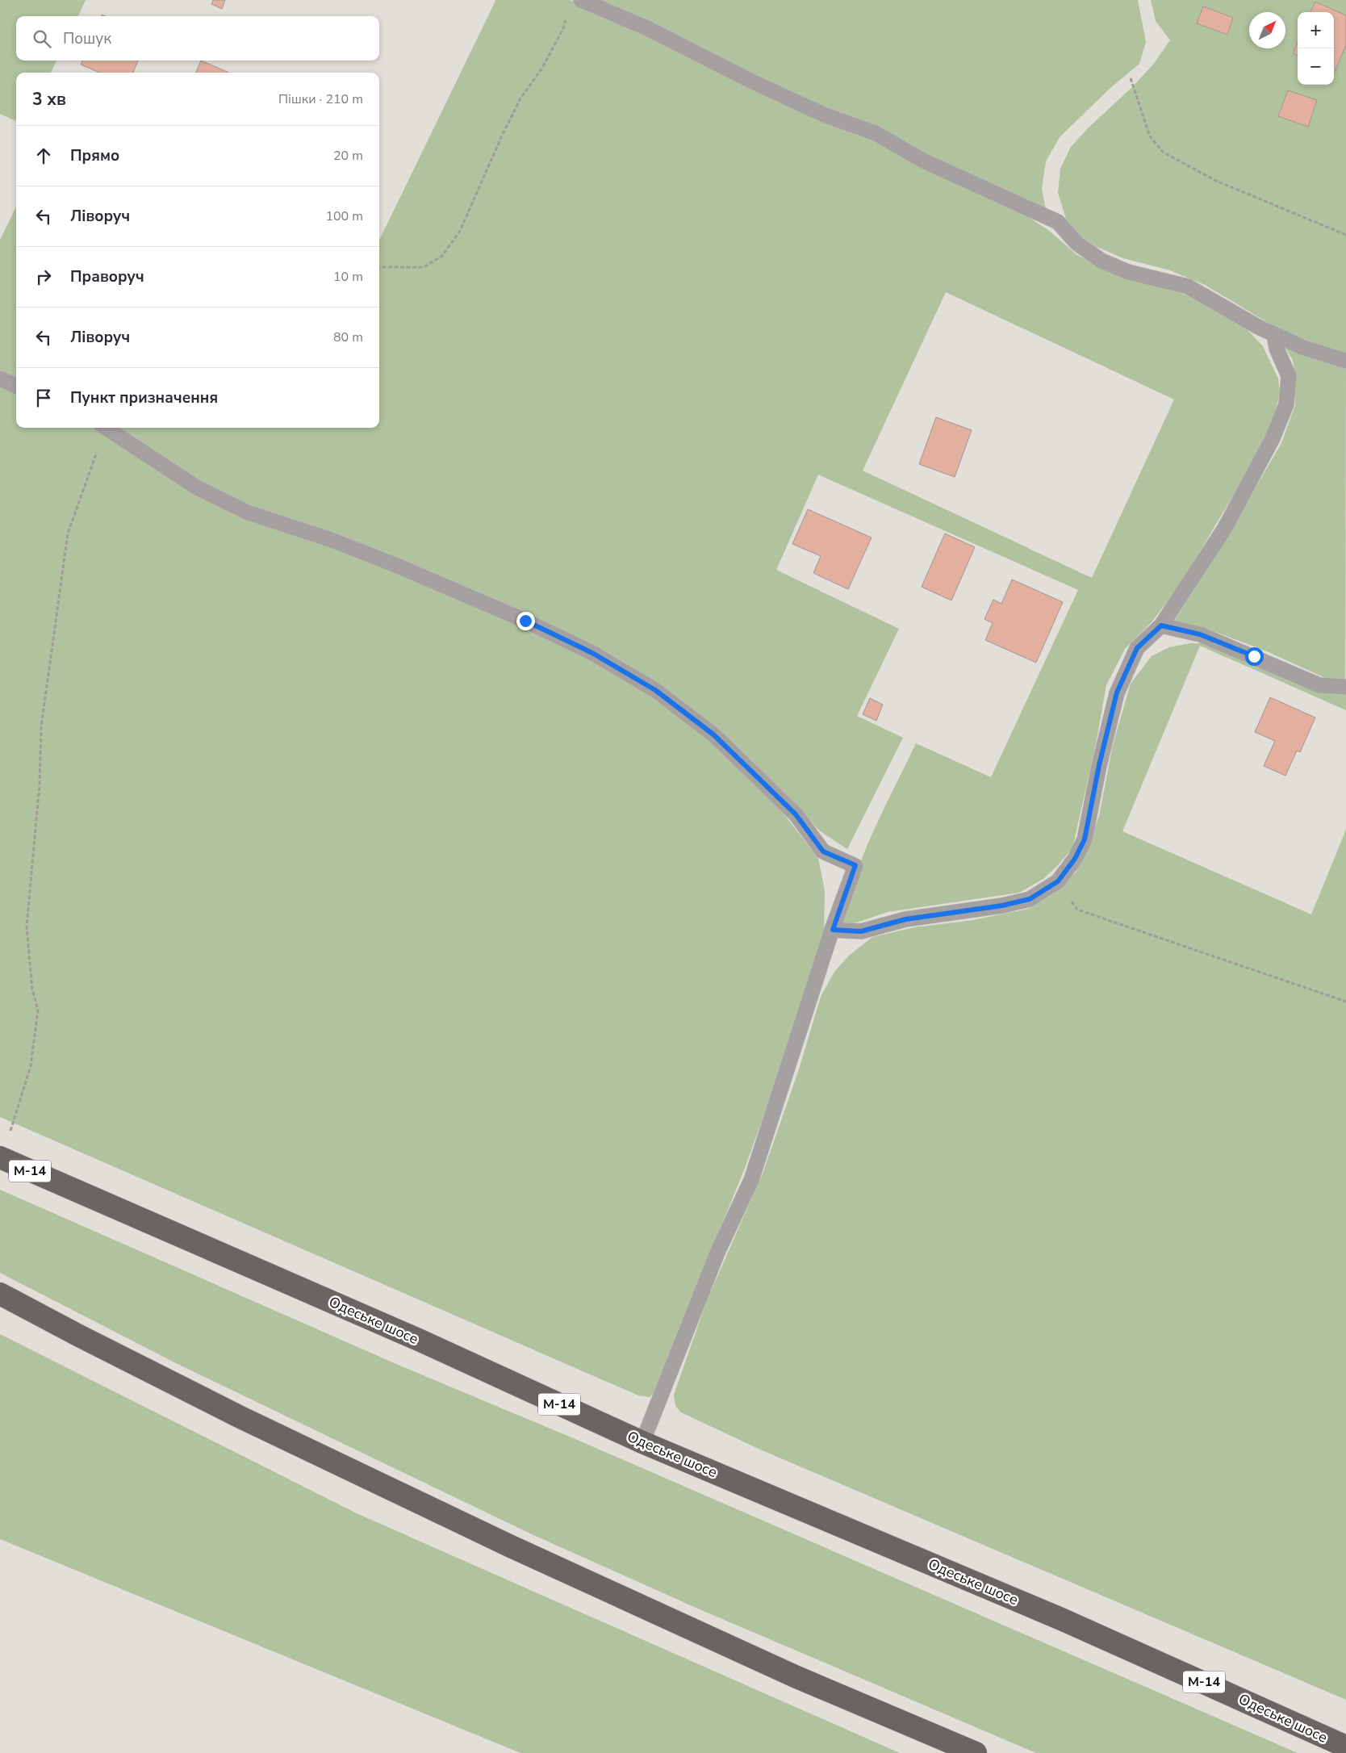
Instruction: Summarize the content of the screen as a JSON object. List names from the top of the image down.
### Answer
{
  "streets": {
    "highway": ["М-14", "Одеське шосе"]
  },
  "north": "top right",
  "page": {
    "map_buttons": ["+", "−"],
    "search": "Пошук",
    "heading": ["3 хв", "Пішки · 210 m"],
    "list": [
      ["Прямо", "20 m"],
      ["Ліворуч", "100 m"],
      ["Праворуч", "10 m"],
      ["Ліворуч", "80 m"],
      "Пункт призначення"
    ]
  }
}
